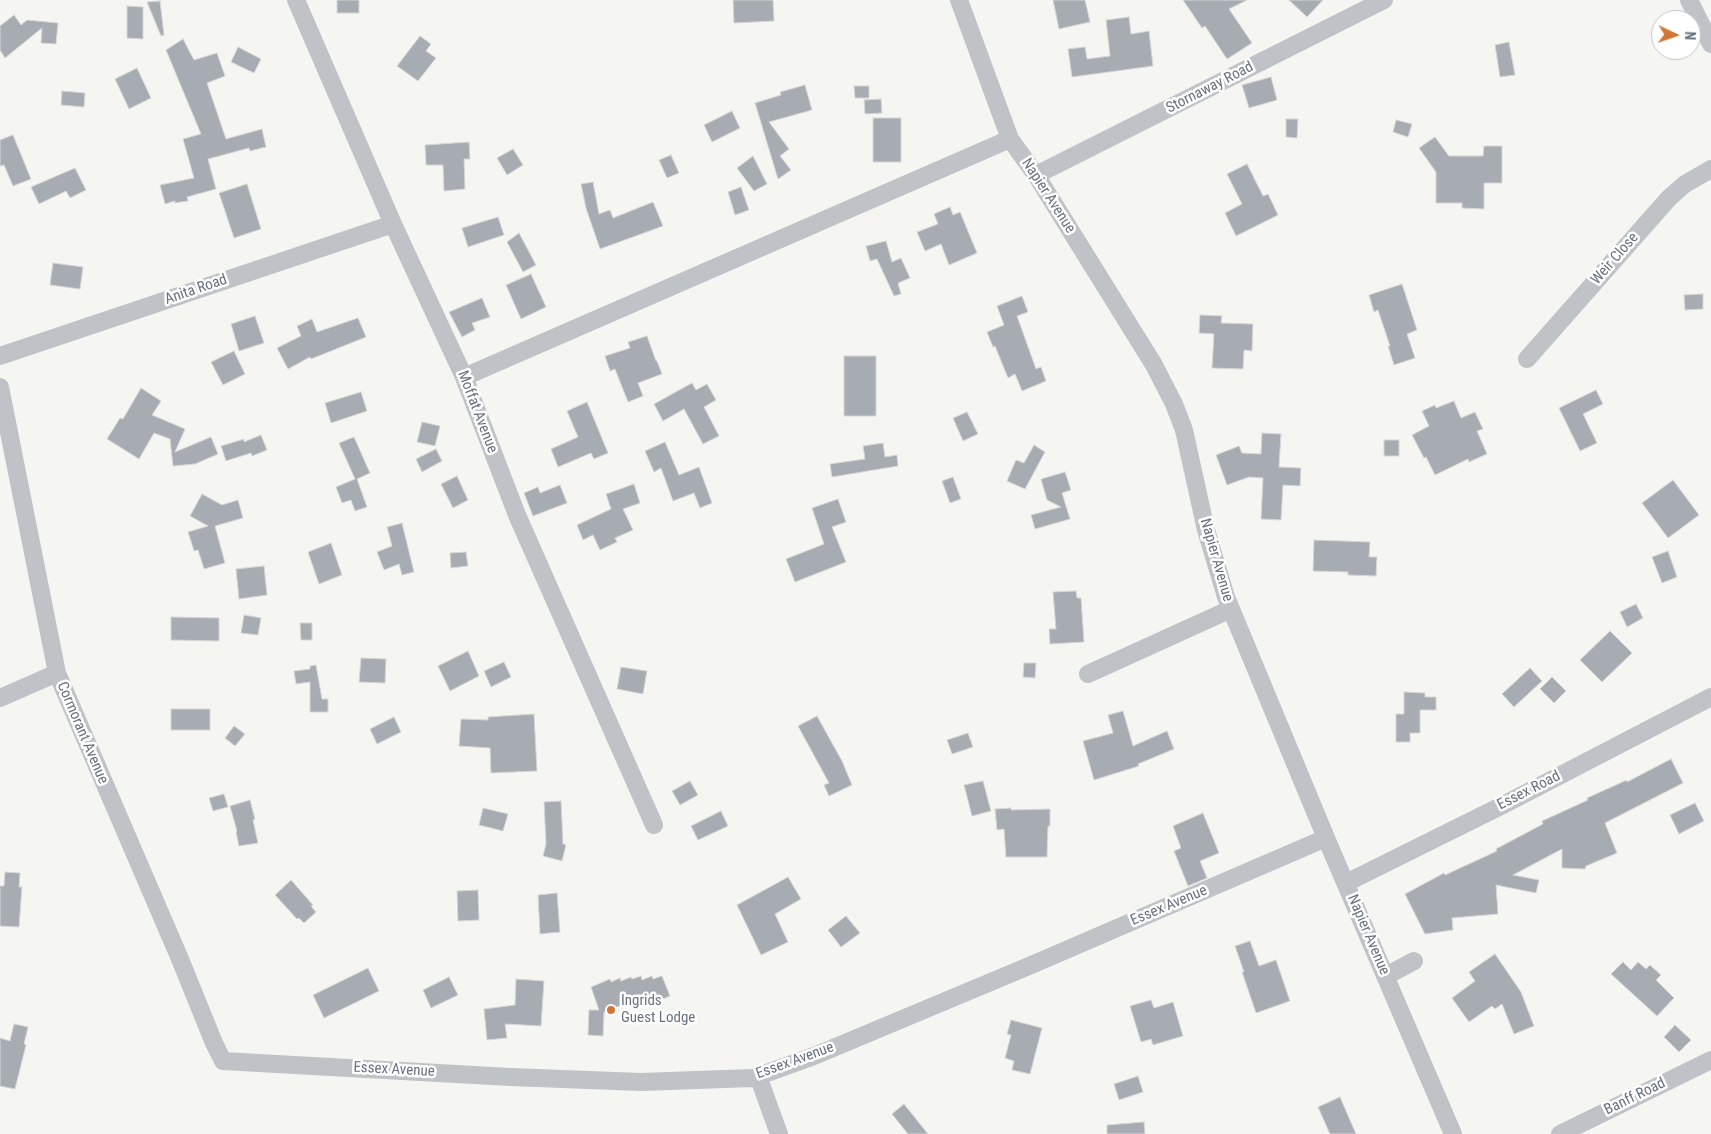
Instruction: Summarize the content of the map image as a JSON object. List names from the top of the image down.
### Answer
{
  "streets": {
    "street": [
      "Stornaway Road",
      "Napier Avenue",
      "Weir Close",
      "Anita Road",
      "Moffat Avenue",
      "Cormorant Avenue",
      "Essex Road",
      "Essex Avenue",
      "Banff Road"
    ]
  },
  "crossings": [
    ["Stornaway Road", "Napier Avenue"],
    ["Napier Avenue", "Essex Road"],
    ["Napier Avenue", "Essex Avenue"],
    ["Anita Road", "Moffat Avenue"],
    ["Cormorant Avenue", "Essex Avenue"]
  ],
  "places": ["Ingrids Guest Lodge"],
  "north": "right"
}
